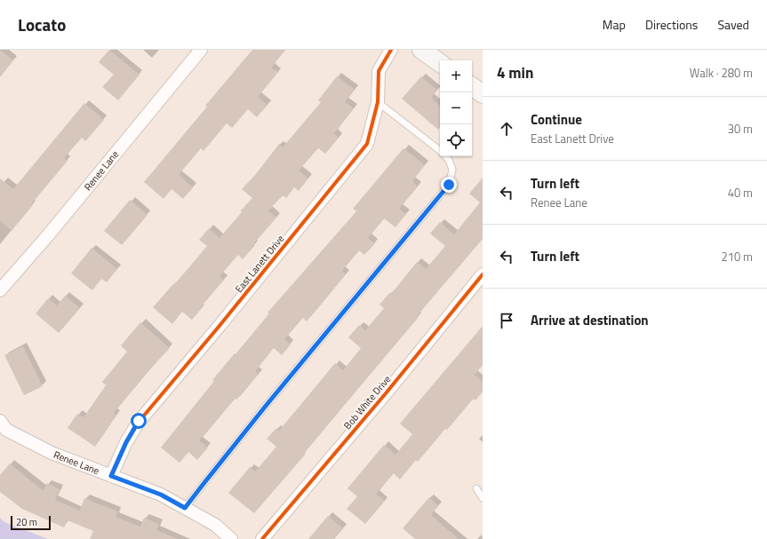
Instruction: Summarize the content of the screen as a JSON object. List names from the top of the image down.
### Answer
{
  "streets": {
    "street": ["Renee Lane", "East Lanett Drive", "Bob White Drive"]
  },
  "crossings": [
    ["Renee Lane", "East Lanett Drive"]
  ],
  "scale_bar": "20 m",
  "page": {
    "header": "Locato",
    "nav": ["Map", "Directions", "Saved"],
    "heading": ["4 min", "Walk · 280 m"],
    "map_buttons": ["+", "−"],
    "list": [
      ["Continue", "East Lanett Drive", "30 m"],
      ["Turn left", "Renee Lane", "40 m"],
      ["Turn left", "210 m"],
      "Arrive at destination"
    ],
    "scale": "20 m"
  }
}
